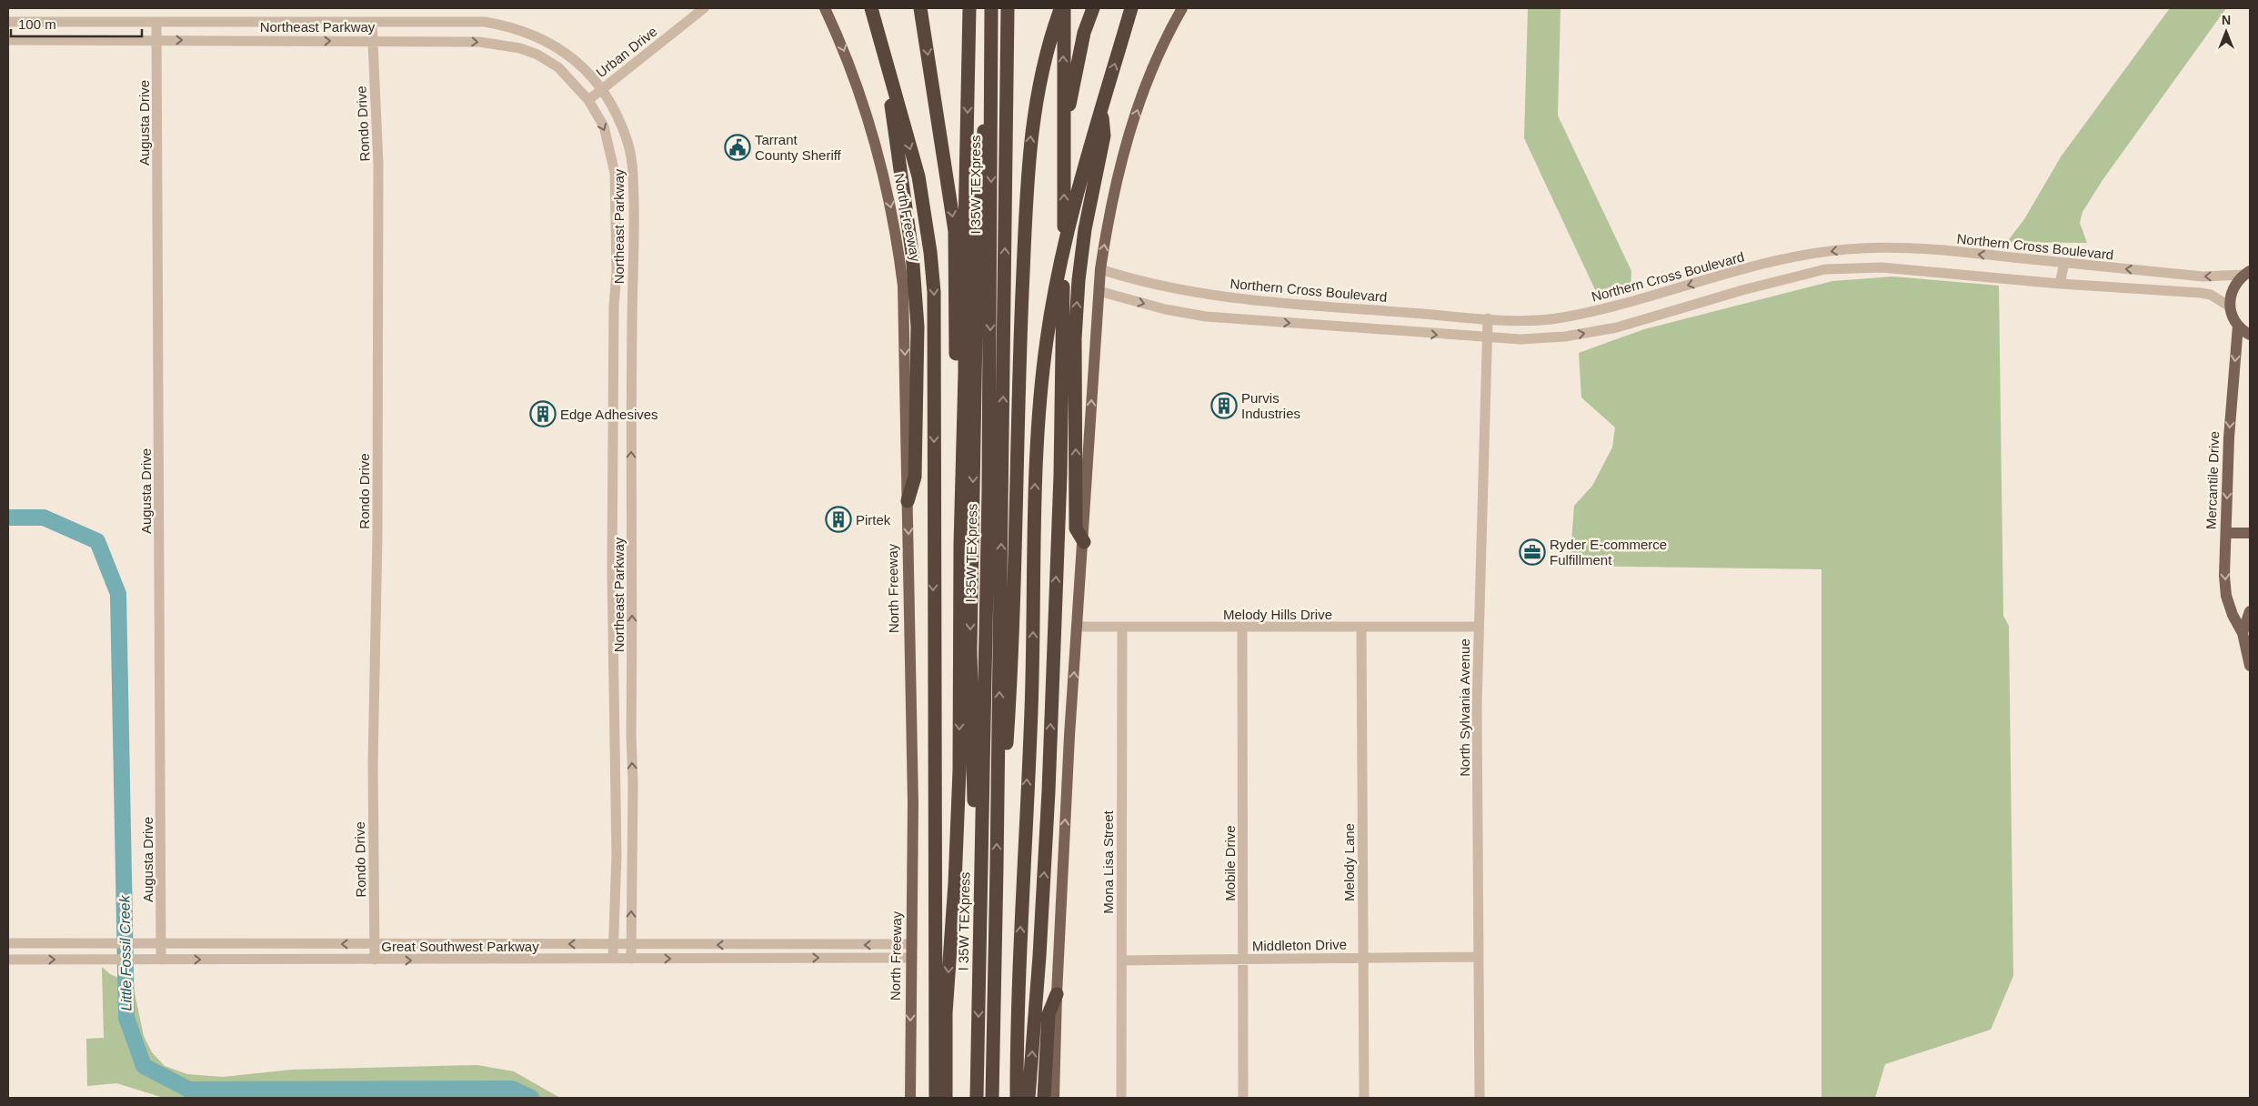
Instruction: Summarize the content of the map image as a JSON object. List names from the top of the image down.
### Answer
{
  "streets": {
    "highway": ["I 35W TEXpress", "North Freeway"],
    "main road": ["Mercantile Drive"],
    "street": [
      "Northeast Parkway",
      "Urban Drive",
      "Augusta Drive",
      "Rondo Drive",
      "Northern Cross Boulevard",
      "Melody Hills Drive",
      "North Sylvania Avenue",
      "Mona Lisa Street",
      "Melody Lane",
      "Mobile Drive",
      "Middleton Drive",
      "Great Southwest Parkway"
    ]
  },
  "crossings": [
    ["Northeast Parkway", "Urban Drive"],
    ["Northeast Parkway", "Augusta Drive"],
    ["Northeast Parkway", "Rondo Drive"],
    ["Northeast Parkway", "Great Southwest Parkway"],
    ["Augusta Drive", "Great Southwest Parkway"],
    ["Rondo Drive", "Great Southwest Parkway"],
    ["North Freeway", "Great Southwest Parkway"],
    ["Northern Cross Boulevard", "North Sylvania Avenue"],
    ["Melody Hills Drive", "North Sylvania Avenue"],
    ["Melody Hills Drive", "Mona Lisa Street"],
    ["Melody Hills Drive", "Melody Lane"],
    ["Melody Hills Drive", "Mobile Drive"],
    ["North Sylvania Avenue", "Middleton Drive"],
    ["Mona Lisa Street", "Middleton Drive"],
    ["Melody Lane", "Middleton Drive"],
    ["Mobile Drive", "Middleton Drive"]
  ],
  "one_way": ["North Freeway", "Mercantile Drive"],
  "water": ["Little Fossil Creek"],
  "places": {
    "public building": ["Tarrant County Sheriff"],
    "building": ["Purvis Industries", "Edge Adhesives", "Pirtek"],
    "office": ["Ryder E-commerce Fulfillment"]
  },
  "scale_bar": "100 m",
  "north": "top"
}
